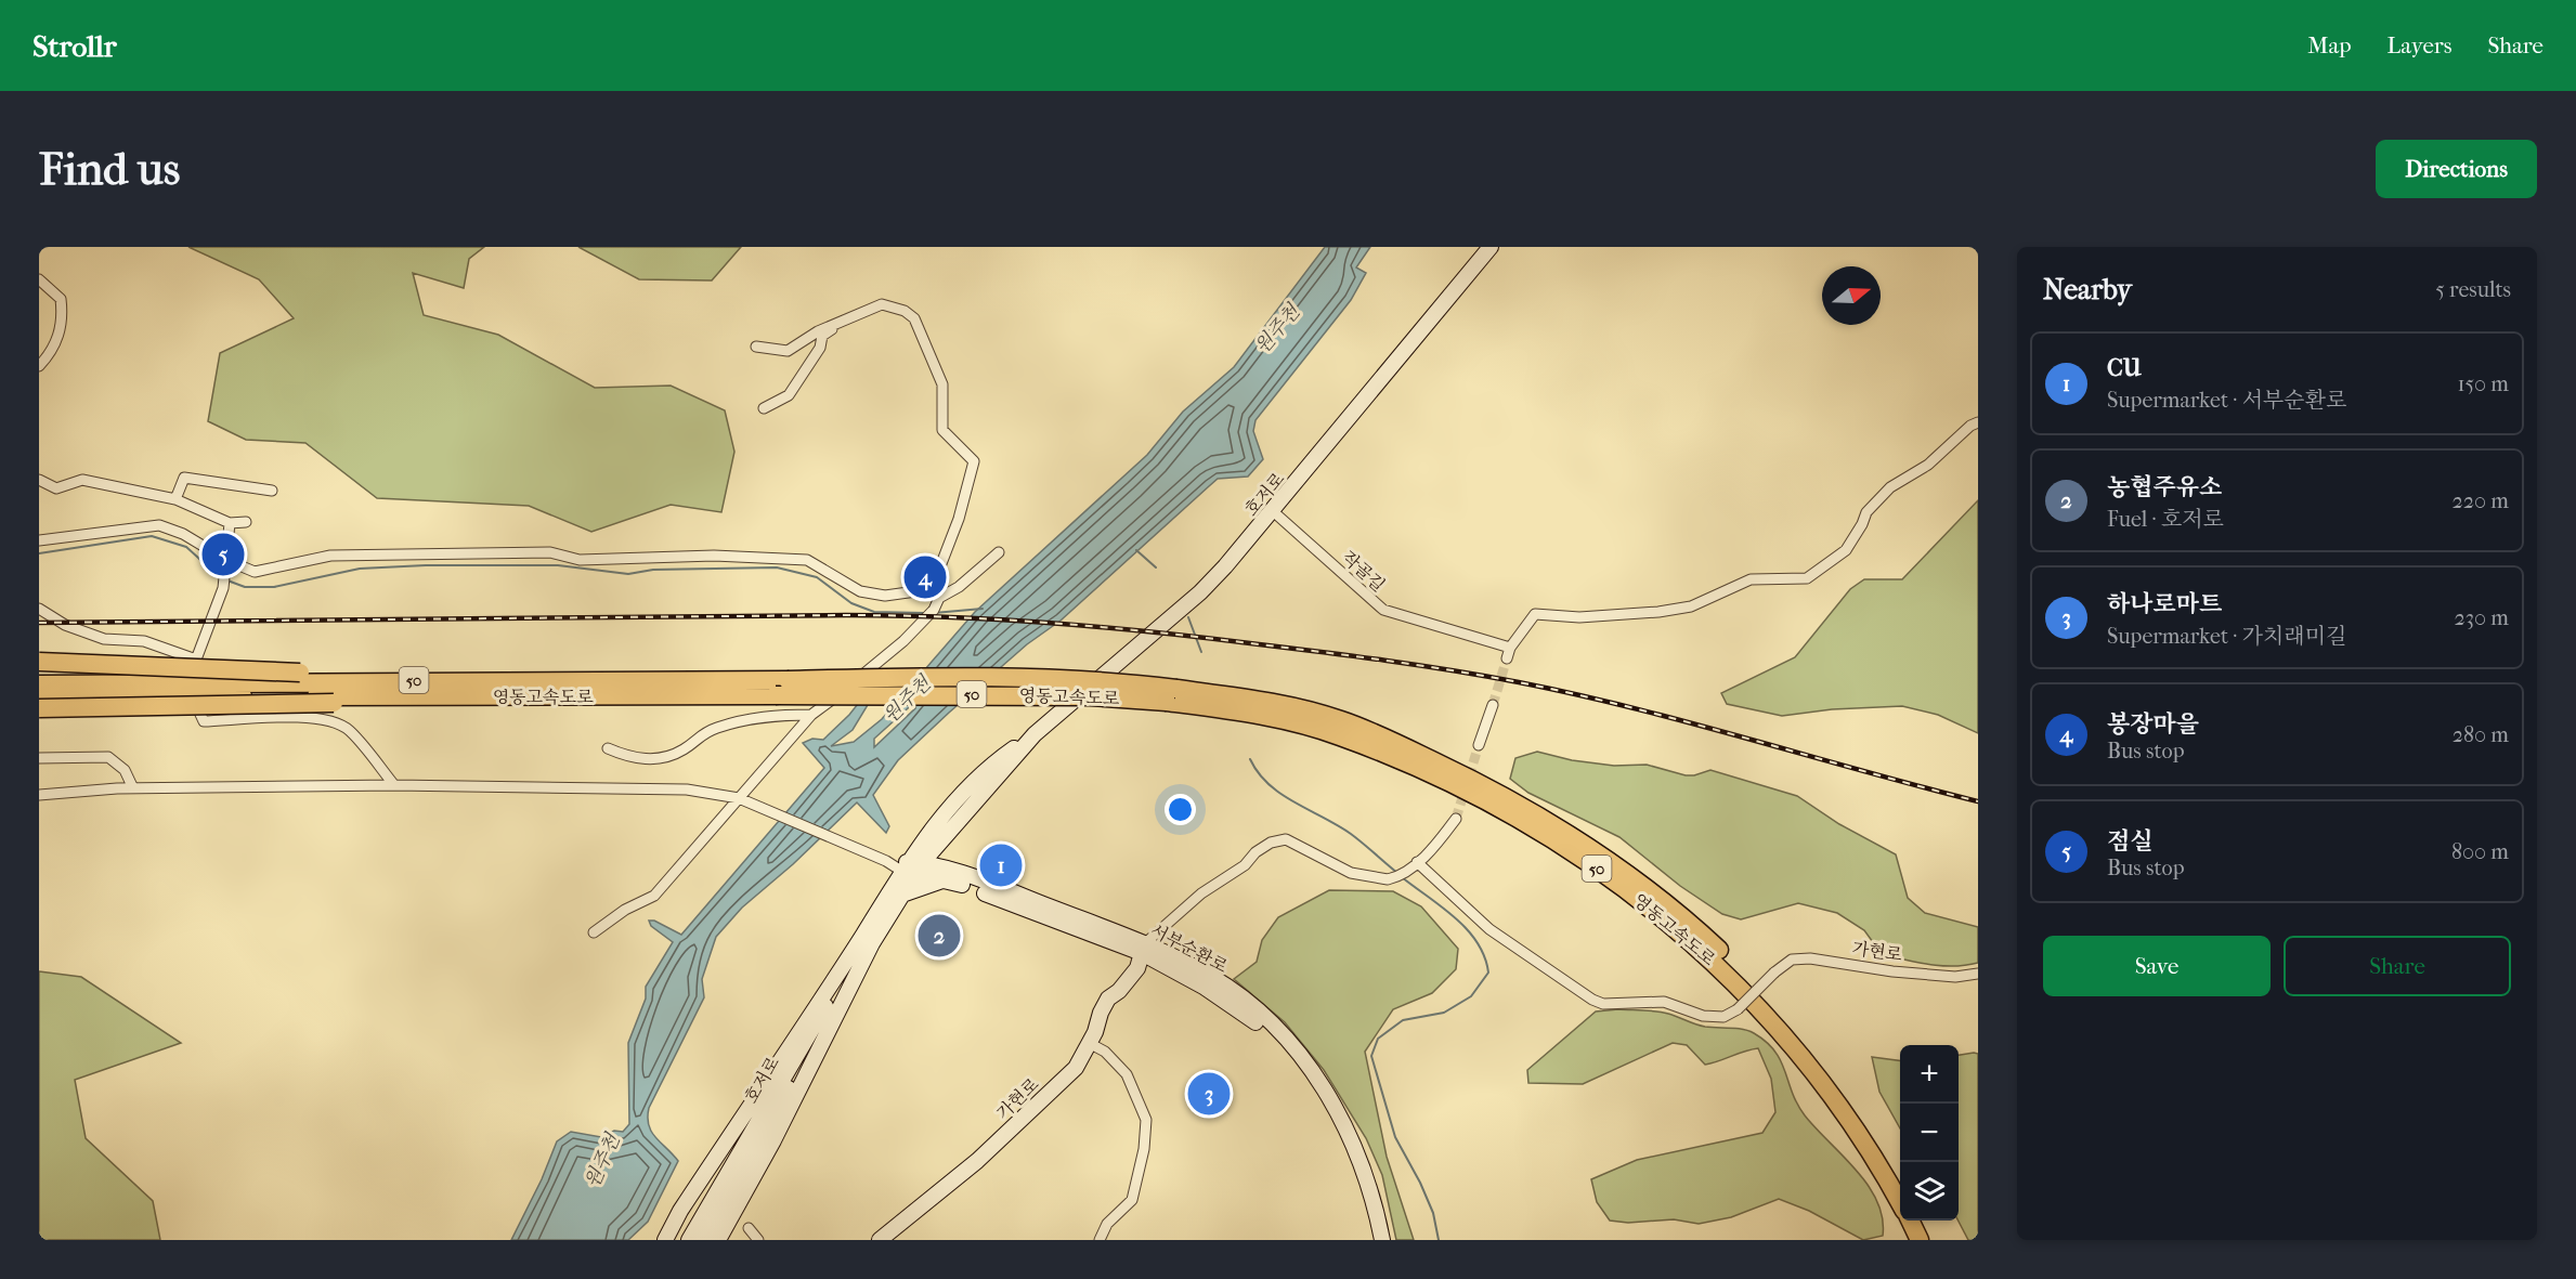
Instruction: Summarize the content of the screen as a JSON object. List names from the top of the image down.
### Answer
{
  "streets": {
    "highway": ["50", "영동고속도로"],
    "street": [
      "호저로",
      "작골길",
      "서부순환로",
      "가현로"
    ]
  },
  "crossings": [
    ["호저로", "작골길"],
    ["호저로", "서부순환로"],
    ["서부순환로", "가현로"]
  ],
  "water": ["원주천"],
  "north": "right",
  "page": {
    "header": "Strollr",
    "nav": ["Map", "Layers", "Share"],
    "buttons": [
      "Directions",
      ["Save", "Share"]
    ],
    "title": "Find us",
    "heading": ["Nearby", "5 results"],
    "list": [
      {
        "mark": "1",
        "name": "CU",
        "note": "Supermarket · 서부순환로",
        "value": "150 m"
      },
      {
        "mark": "2",
        "name": "농협주유소",
        "note": "Fuel · 호저로",
        "value": "220 m"
      },
      {
        "mark": "3",
        "name": "하나로마트",
        "note": "Supermarket · 가치래미길",
        "value": "230 m"
      },
      {
        "mark": "4",
        "name": "봉장마을",
        "note": "Bus stop",
        "value": "280 m"
      },
      {
        "mark": "5",
        "name": "점실",
        "note": "Bus stop",
        "value": "800 m"
      }
    ],
    "pins": [
      "5",
      "4",
      "1",
      "2",
      "3"
    ],
    "map_buttons": ["+", "−"]
  }
}
